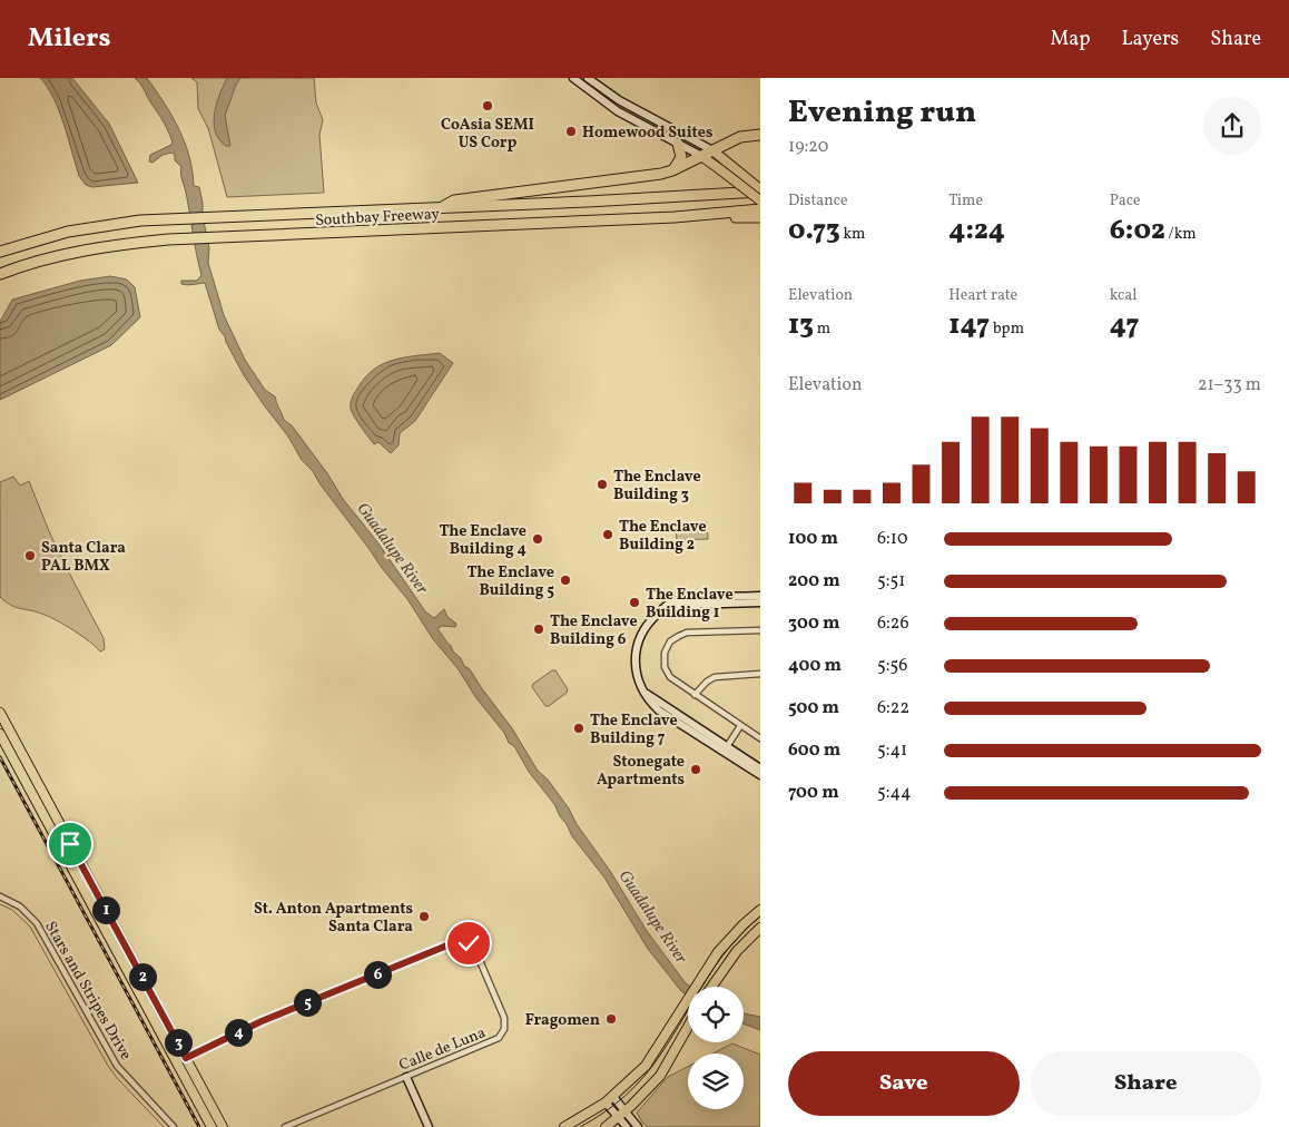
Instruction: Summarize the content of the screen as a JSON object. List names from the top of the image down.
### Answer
{
  "streets": {
    "highway": ["Southbay Freeway"],
    "street": ["Stars and Stripes Drive", "Calle de Luna"]
  },
  "water": ["Guadalupe River"],
  "places": [
    "CoAsia SEMI US Corp",
    "Homewood Suites",
    "The Enclave Building 3",
    "The Enclave Building 2",
    "The Enclave Building 4",
    "Santa Clara PAL BMX",
    "The Enclave Building 5",
    "The Enclave Building 1",
    "The Enclave Building 6",
    "The Enclave Building 7",
    "Stonegate Apartments",
    "St. Anton Apartments Santa Clara",
    "Fragomen"
  ],
  "page": {
    "header": "Milers",
    "nav": ["Map", "Layers", "Share"],
    "heading": ["Evening run", "19:20"],
    "stats": [
      ["Distance", "0.73 km"],
      ["Time", "4:24"],
      ["Pace", "6:02 /km"],
      ["Elevation", "13 m"],
      ["Heart rate", "147 bpm"],
      ["kcal", "47"]
    ],
    "chart": ["Elevation", "21–33 m"],
    "list": [
      {
        "name": "100 m",
        "note": "6:10"
      },
      {
        "name": "200 m",
        "note": "5:51"
      },
      {
        "name": "300 m",
        "note": "6:26"
      },
      {
        "name": "400 m",
        "note": "5:56"
      },
      {
        "name": "500 m",
        "note": "6:22"
      },
      {
        "name": "600 m",
        "note": "5:41"
      },
      {
        "name": "700 m",
        "note": "5:44"
      }
    ],
    "pins": [
      "1",
      "6",
      "2",
      "5",
      "4",
      "3"
    ],
    "buttons": ["Save", "Share"]
  }
}
